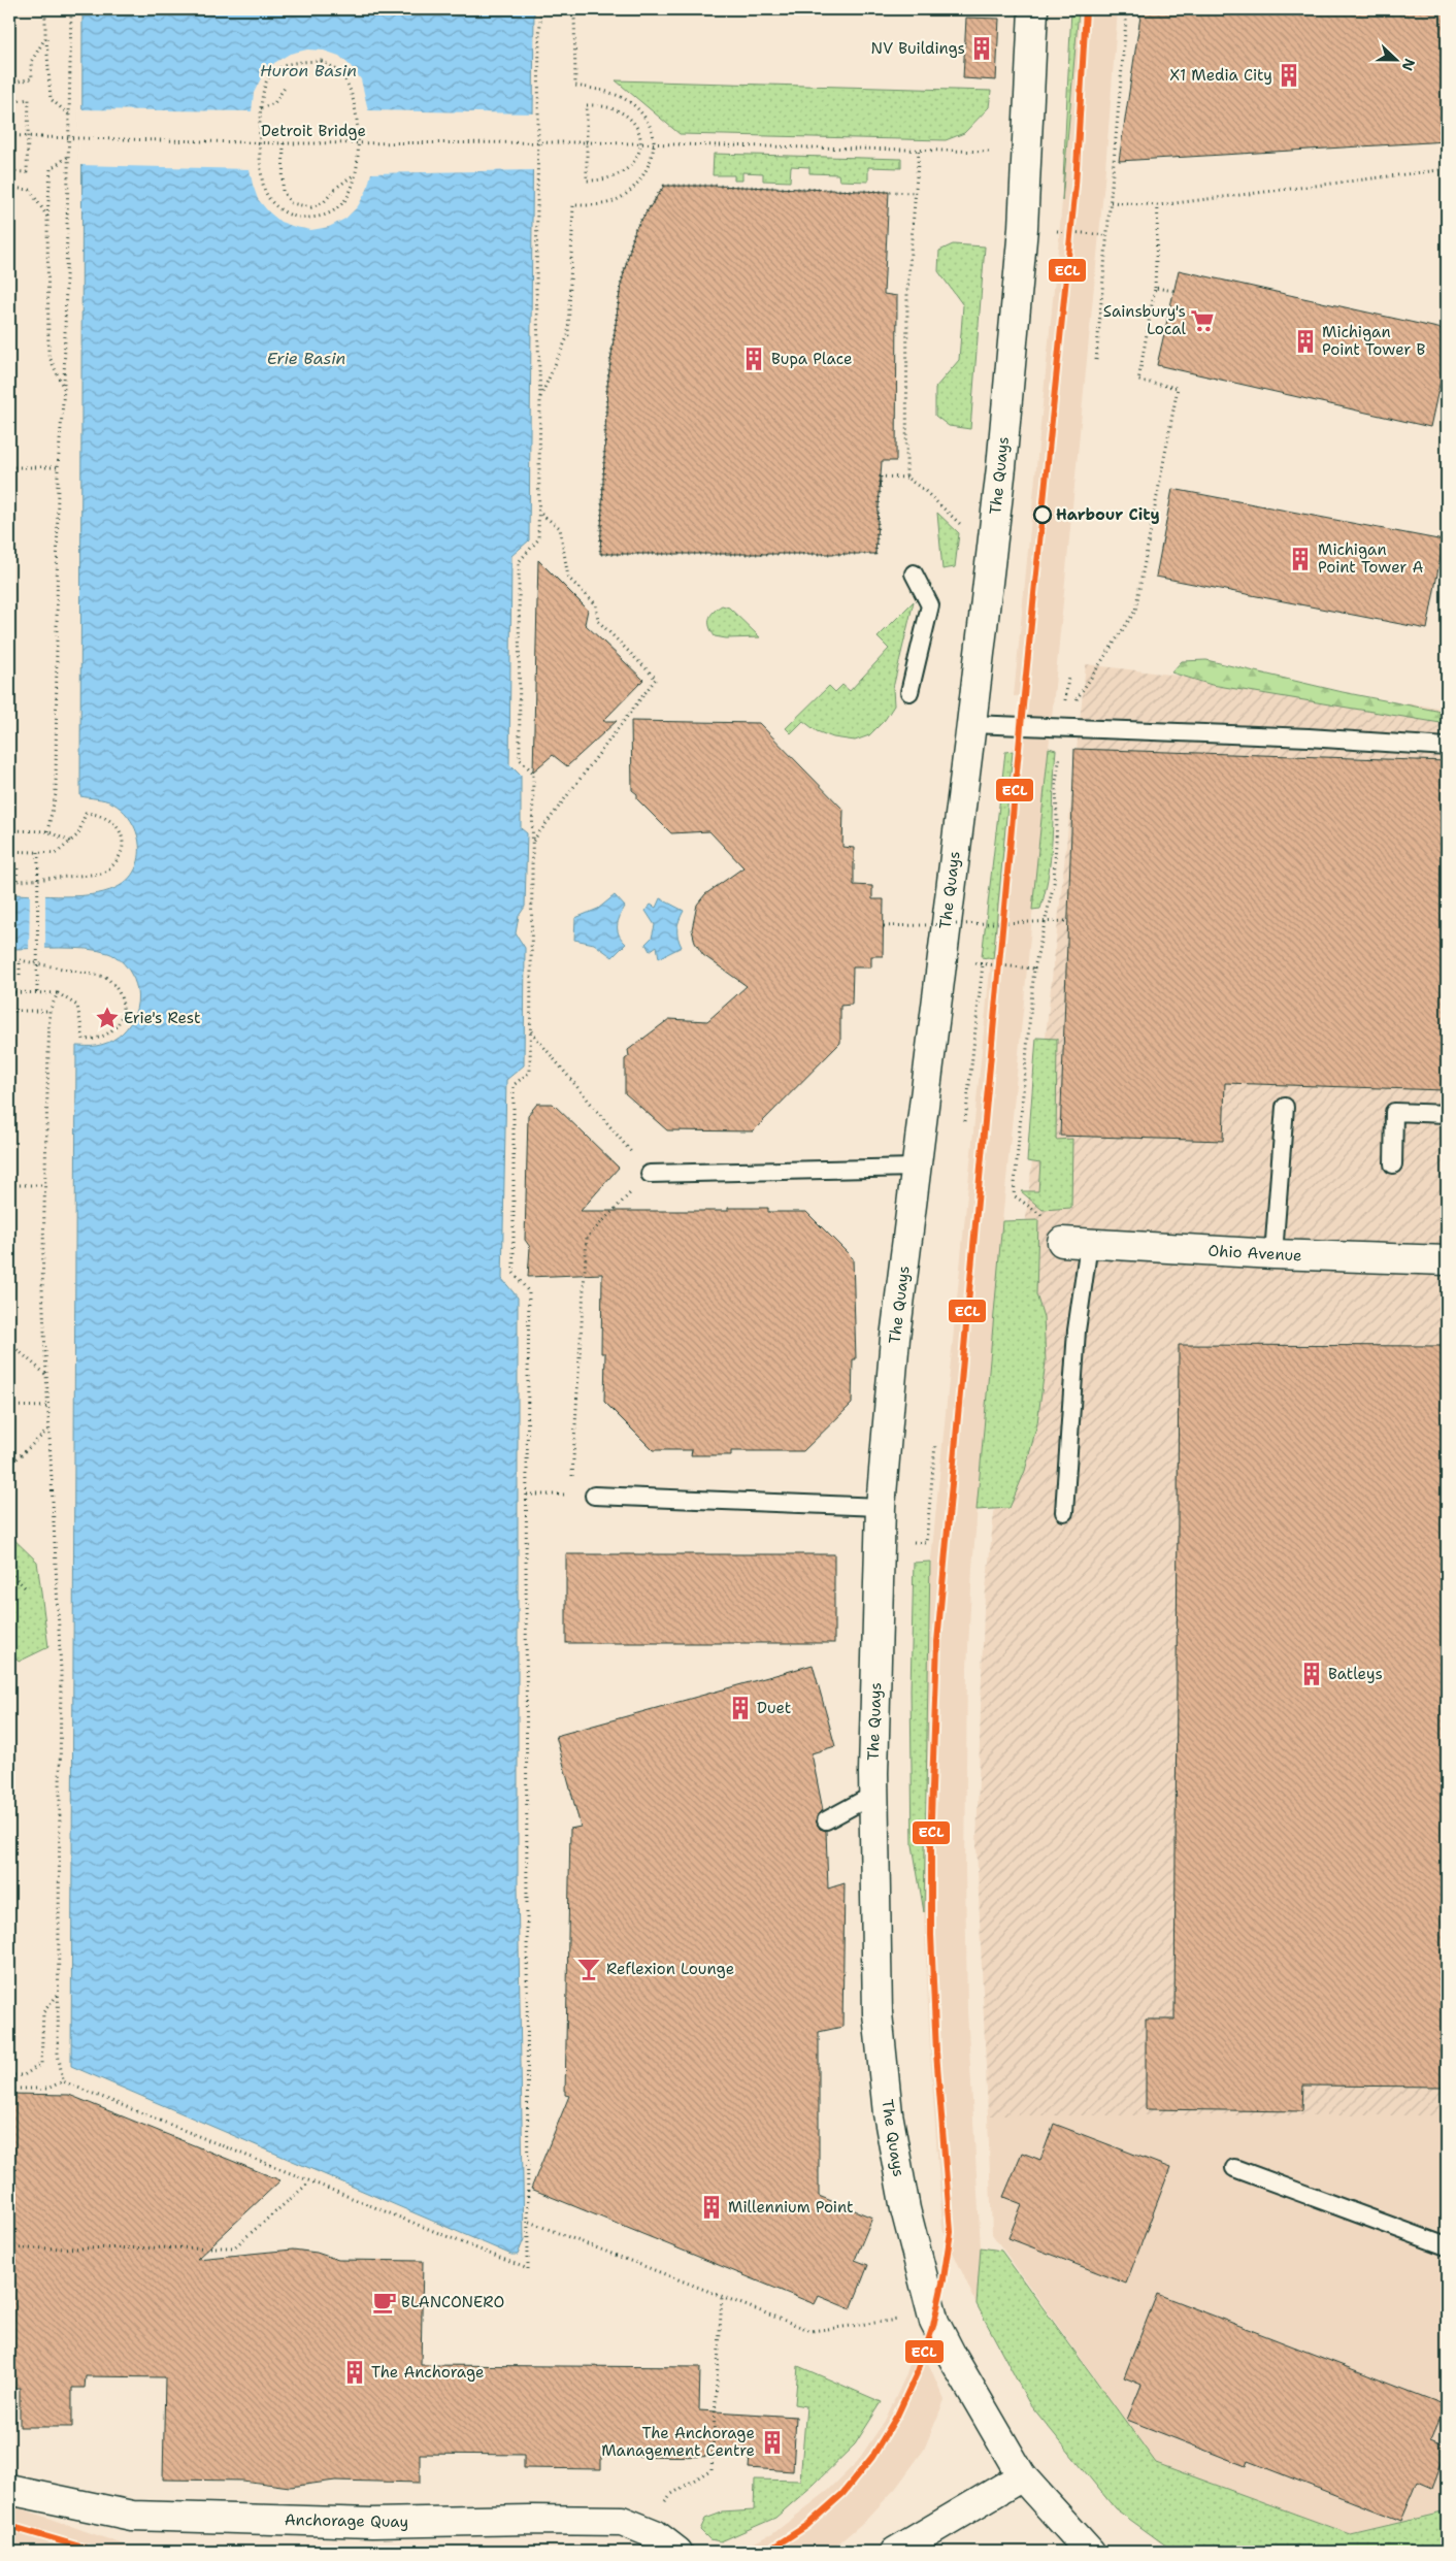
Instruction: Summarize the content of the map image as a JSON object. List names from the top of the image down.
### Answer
{
  "streets": {
    "street": ["The Quays", "Ohio Avenue", "Anchorage Quay"],
    "path": ["Detroit Bridge"]
  },
  "crossings": [
    ["Detroit Bridge", "The Quays"]
  ],
  "water": ["Huron Basin", "Erie Basin"],
  "places": {
    "building": [
      "NV Buildings",
      "X1 Media City",
      "Michigan Point Tower B",
      "Bupa Place",
      "Michigan Point Tower A",
      "Batleys",
      "Duet",
      "Millennium Point",
      "The Anchorage",
      "The Anchorage Management Centre"
    ],
    "supermarket": ["Sainsbury's Local"],
    "other": ["Harbour City"],
    "place": ["Erie's Rest"],
    "bar": ["Reflexion Lounge"],
    "cafe": ["BLANCONERO"]
  },
  "lines": ["transit line ECL"],
  "north": "right"
}
